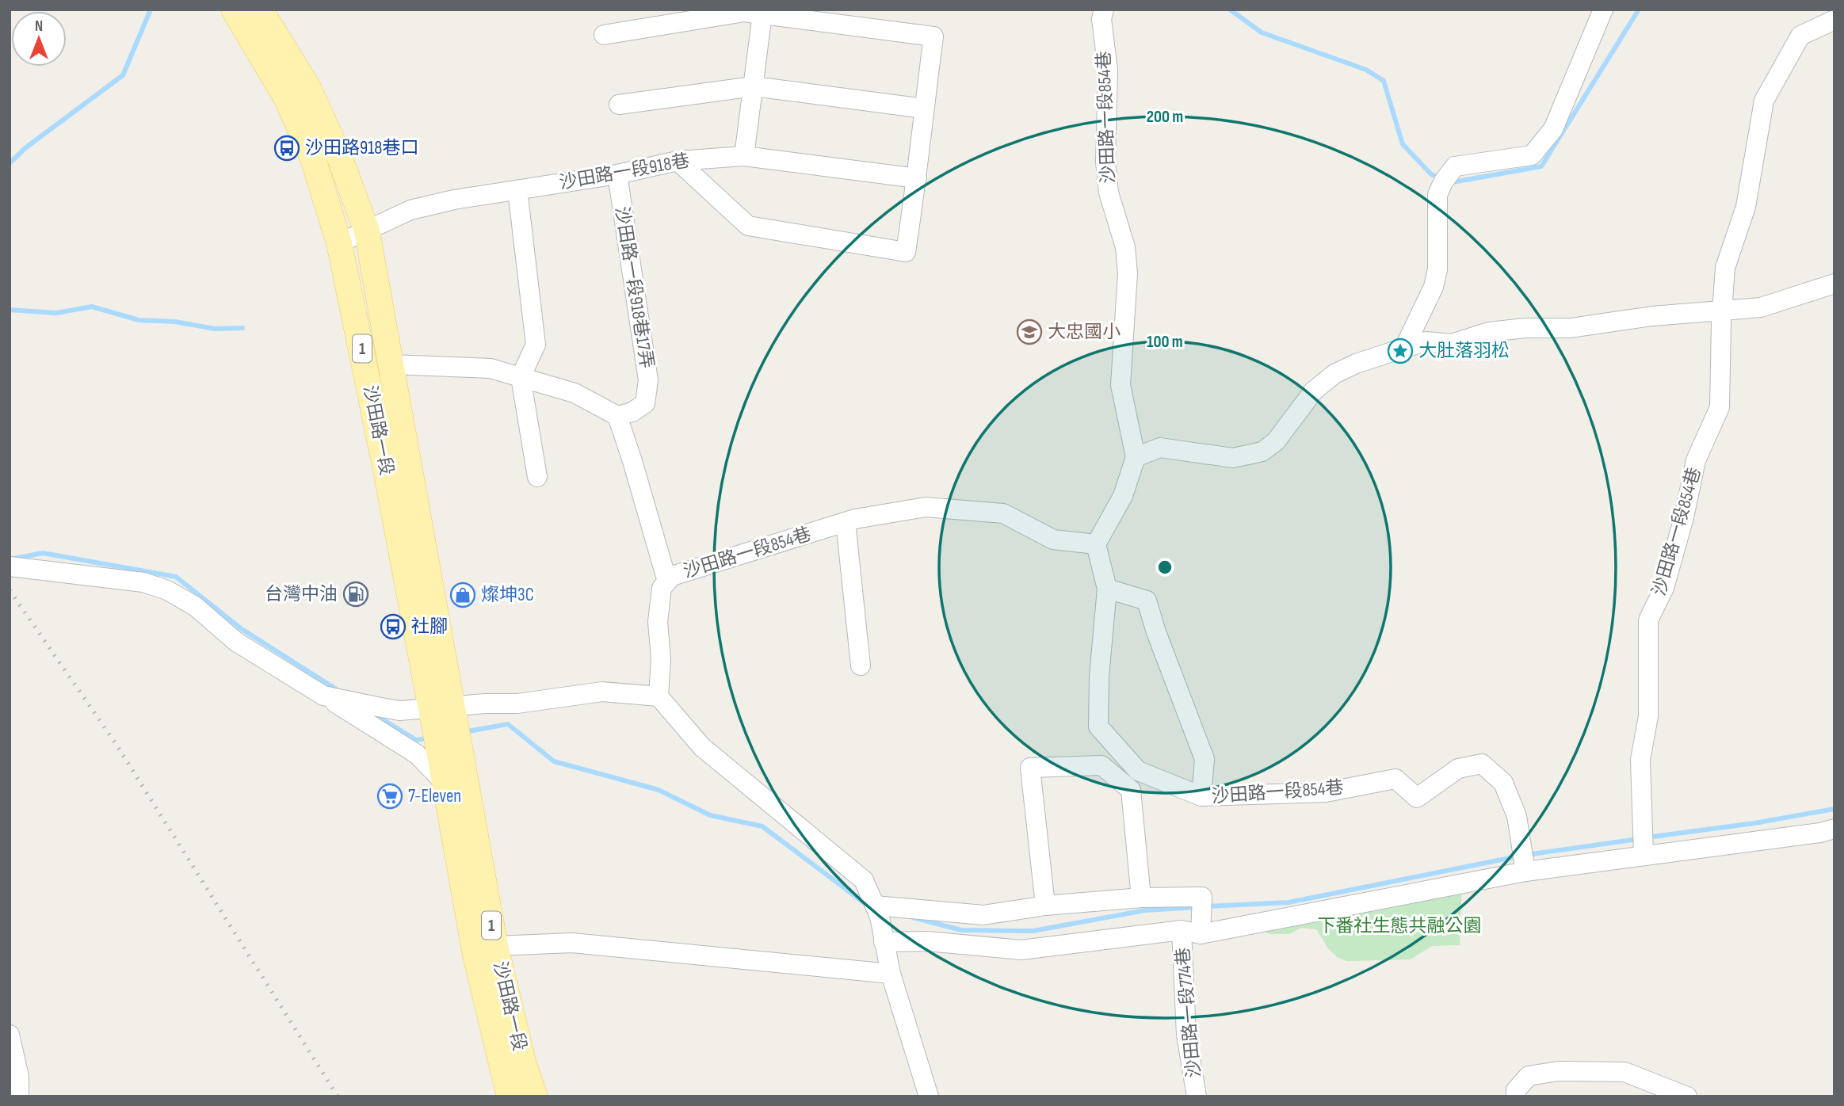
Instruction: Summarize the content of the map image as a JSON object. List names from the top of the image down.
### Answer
{
  "streets": {
    "main road": ["1", "沙田路一段"],
    "street": [
      "沙田路一段854巷",
      "沙田路一段918巷",
      "沙田路一段918巷17弄",
      "沙田路一段774巷"
    ]
  },
  "crossings": [
    ["沙田路一段918巷", "沙田路一段918巷17弄"],
    ["沙田路一段918巷", "沙田路一段"],
    ["1", "沙田路一段"]
  ],
  "parks": ["下番社生態共融公園"],
  "places": {
    "bus stop": ["沙田路918巷口", "社腳"],
    "school or university": ["大忠國小"],
    "place": ["大肚落羽松"],
    "fuel station": ["台灣中油"],
    "shop": ["燦坤3C"],
    "supermarket": ["7-Eleven"]
  },
  "north": "top",
  "rings": ["200 m", "100 m"]
}
